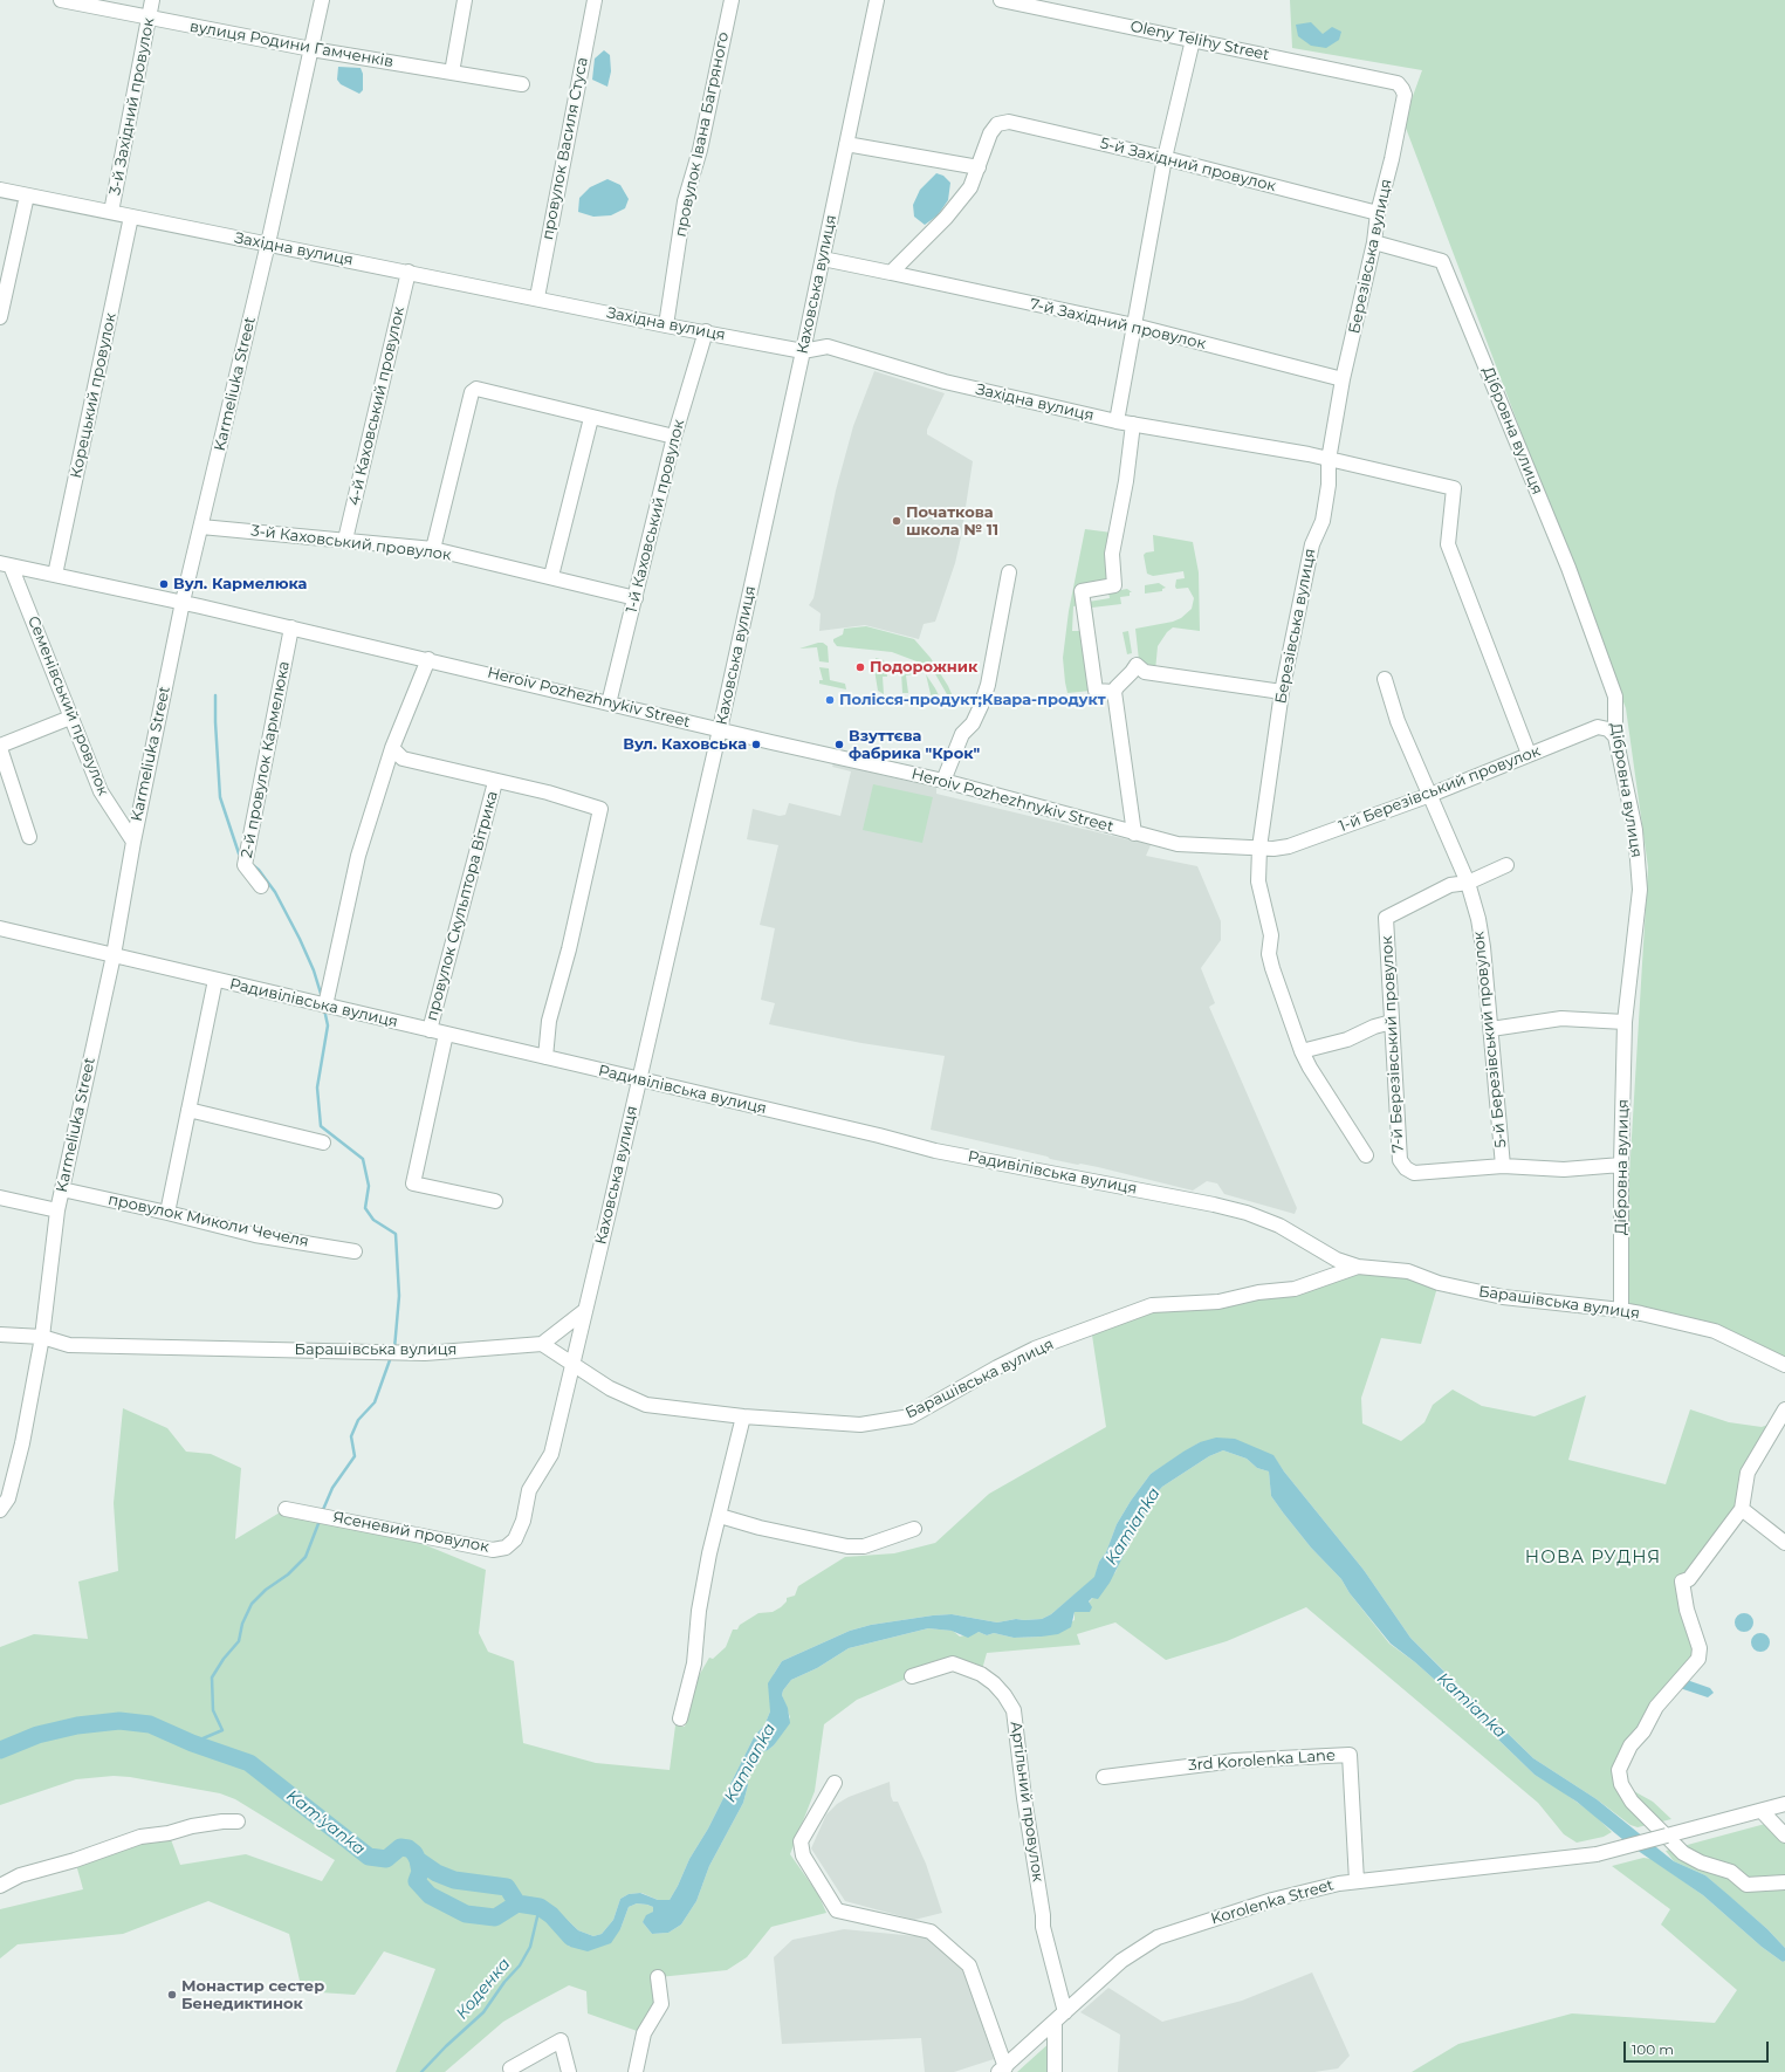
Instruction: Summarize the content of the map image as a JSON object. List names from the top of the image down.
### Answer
{
  "streets": {
    "street": [
      "Oleny Telihy Street",
      "вулиця Родини Гамченків",
      "3-й Західний провулок",
      "провулок Івана Багряного",
      "провулок Василя Стуса",
      "5-й Західний провулок",
      "Західна вулиця",
      "Березівська вулиця",
      "Каховська вулиця",
      "7-й Західний провулок",
      "Karmeliuka Street",
      "Корецький провулок",
      "4-й Каховський провулок",
      "Дібровна вулиця",
      "1-й Каховський провулок",
      "3-й Каховський провулок",
      "Heroiv Pozhezhnykiv Street",
      "Семенівський провулок",
      "2-й провулок Кармелюка",
      "1-й Березівський провулок",
      "провулок Скульптора Вітрика",
      "Радивілівська вулиця",
      "5-й Березівський провулок",
      "7-й Березівський провулок",
      "провулок Миколи Чечеля",
      "Барашівська вулиця",
      "Ясеневий провулок",
      "3rd Korolenka Lane",
      "Артільний провулок",
      "Korolenka Street"
    ]
  },
  "crossings": [
    ["Oleny Telihy Street", "Березівська вулиця"],
    ["вулиця Родини Гамченків", "3-й Західний провулок"],
    ["вулиця Родини Гамченків", "Karmeliuka Street"],
    ["3-й Західний провулок", "Західна вулиця"],
    ["провулок Івана Багряного", "Західна вулиця"],
    ["провулок Василя Стуса", "Західна вулиця"],
    ["5-й Західний провулок", "Березівська вулиця"],
    ["Західна вулиця", "Березівська вулиця"],
    ["Західна вулиця", "Каховська вулиця"],
    ["Західна вулиця", "Karmeliuka Street"],
    ["Західна вулиця", "Корецький провулок"],
    ["Західна вулиця", "4-й Каховський провулок"],
    ["Західна вулиця", "1-й Каховський провулок"],
    ["Західна вулиця", "1-й Березівський провулок"],
    ["Березівська вулиця", "7-й Західний провулок"],
    ["Березівська вулиця", "Дібровна вулиця"],
    ["Березівська вулиця", "Heroiv Pozhezhnykiv Street"],
    ["Березівська вулиця", "1-й Березівський провулок"],
    ["Каховська вулиця", "7-й Західний провулок"],
    ["Каховська вулиця", "Heroiv Pozhezhnykiv Street"],
    ["Каховська вулиця", "Радивілівська вулиця"],
    ["Каховська вулиця", "Барашівська вулиця"],
    ["Каховська вулиця", "Ясеневий провулок"],
    ["Karmeliuka Street", "3-й Каховський провулок"],
    ["Karmeliuka Street", "Heroiv Pozhezhnykiv Street"],
    ["Karmeliuka Street", "Семенівський провулок"],
    ["Karmeliuka Street", "Радивілівська вулиця"],
    ["Karmeliuka Street", "провулок Миколи Чечеля"],
    ["Karmeliuka Street", "Барашівська вулиця"],
    ["Корецький провулок", "Heroiv Pozhezhnykiv Street"],
    ["4-й Каховський провулок", "3-й Каховський провулок"],
    ["Дібровна вулиця", "1-й Березівський провулок"],
    ["Дібровна вулиця", "7-й Березівський провулок"],
    ["Дібровна вулиця", "Барашівська вулиця"],
    ["1-й Каховський провулок", "3-й Каховський провулок"],
    ["1-й Каховський провулок", "Heroiv Pozhezhnykiv Street"],
    ["Heroiv Pozhezhnykiv Street", "Семенівський провулок"],
    ["Heroiv Pozhezhnykiv Street", "2-й провулок Кармелюка"],
    ["Heroiv Pozhezhnykiv Street", "1-й Березівський провулок"],
    ["1-й Березівський провулок", "5-й Березівський провулок"],
    ["провулок Скульптора Вітрика", "Радивілівська вулиця"],
    ["Радивілівська вулиця", "Барашівська вулиця"],
    ["5-й Березівський провулок", "7-й Березівський провулок"],
    ["Барашівська вулиця", "Ясеневий провулок"],
    ["3rd Korolenka Lane", "Korolenka Street"],
    ["Артільний провулок", "Korolenka Street"]
  ],
  "districts": ["НОВА РУДНЯ"],
  "water": ["Kamianka", "Kam'yanka", "Коденка"],
  "places": [
    "Початкова школа № 11",
    "Вул. Кармелюка",
    "Подорожник",
    "Полісся-продукт;Квара-продукт",
    "Вул. Каховська",
    "Взуттєва фабрика \"Крок\"",
    "Монастир сестер Бенедиктинок"
  ],
  "scale_bar": "100 m"
}
